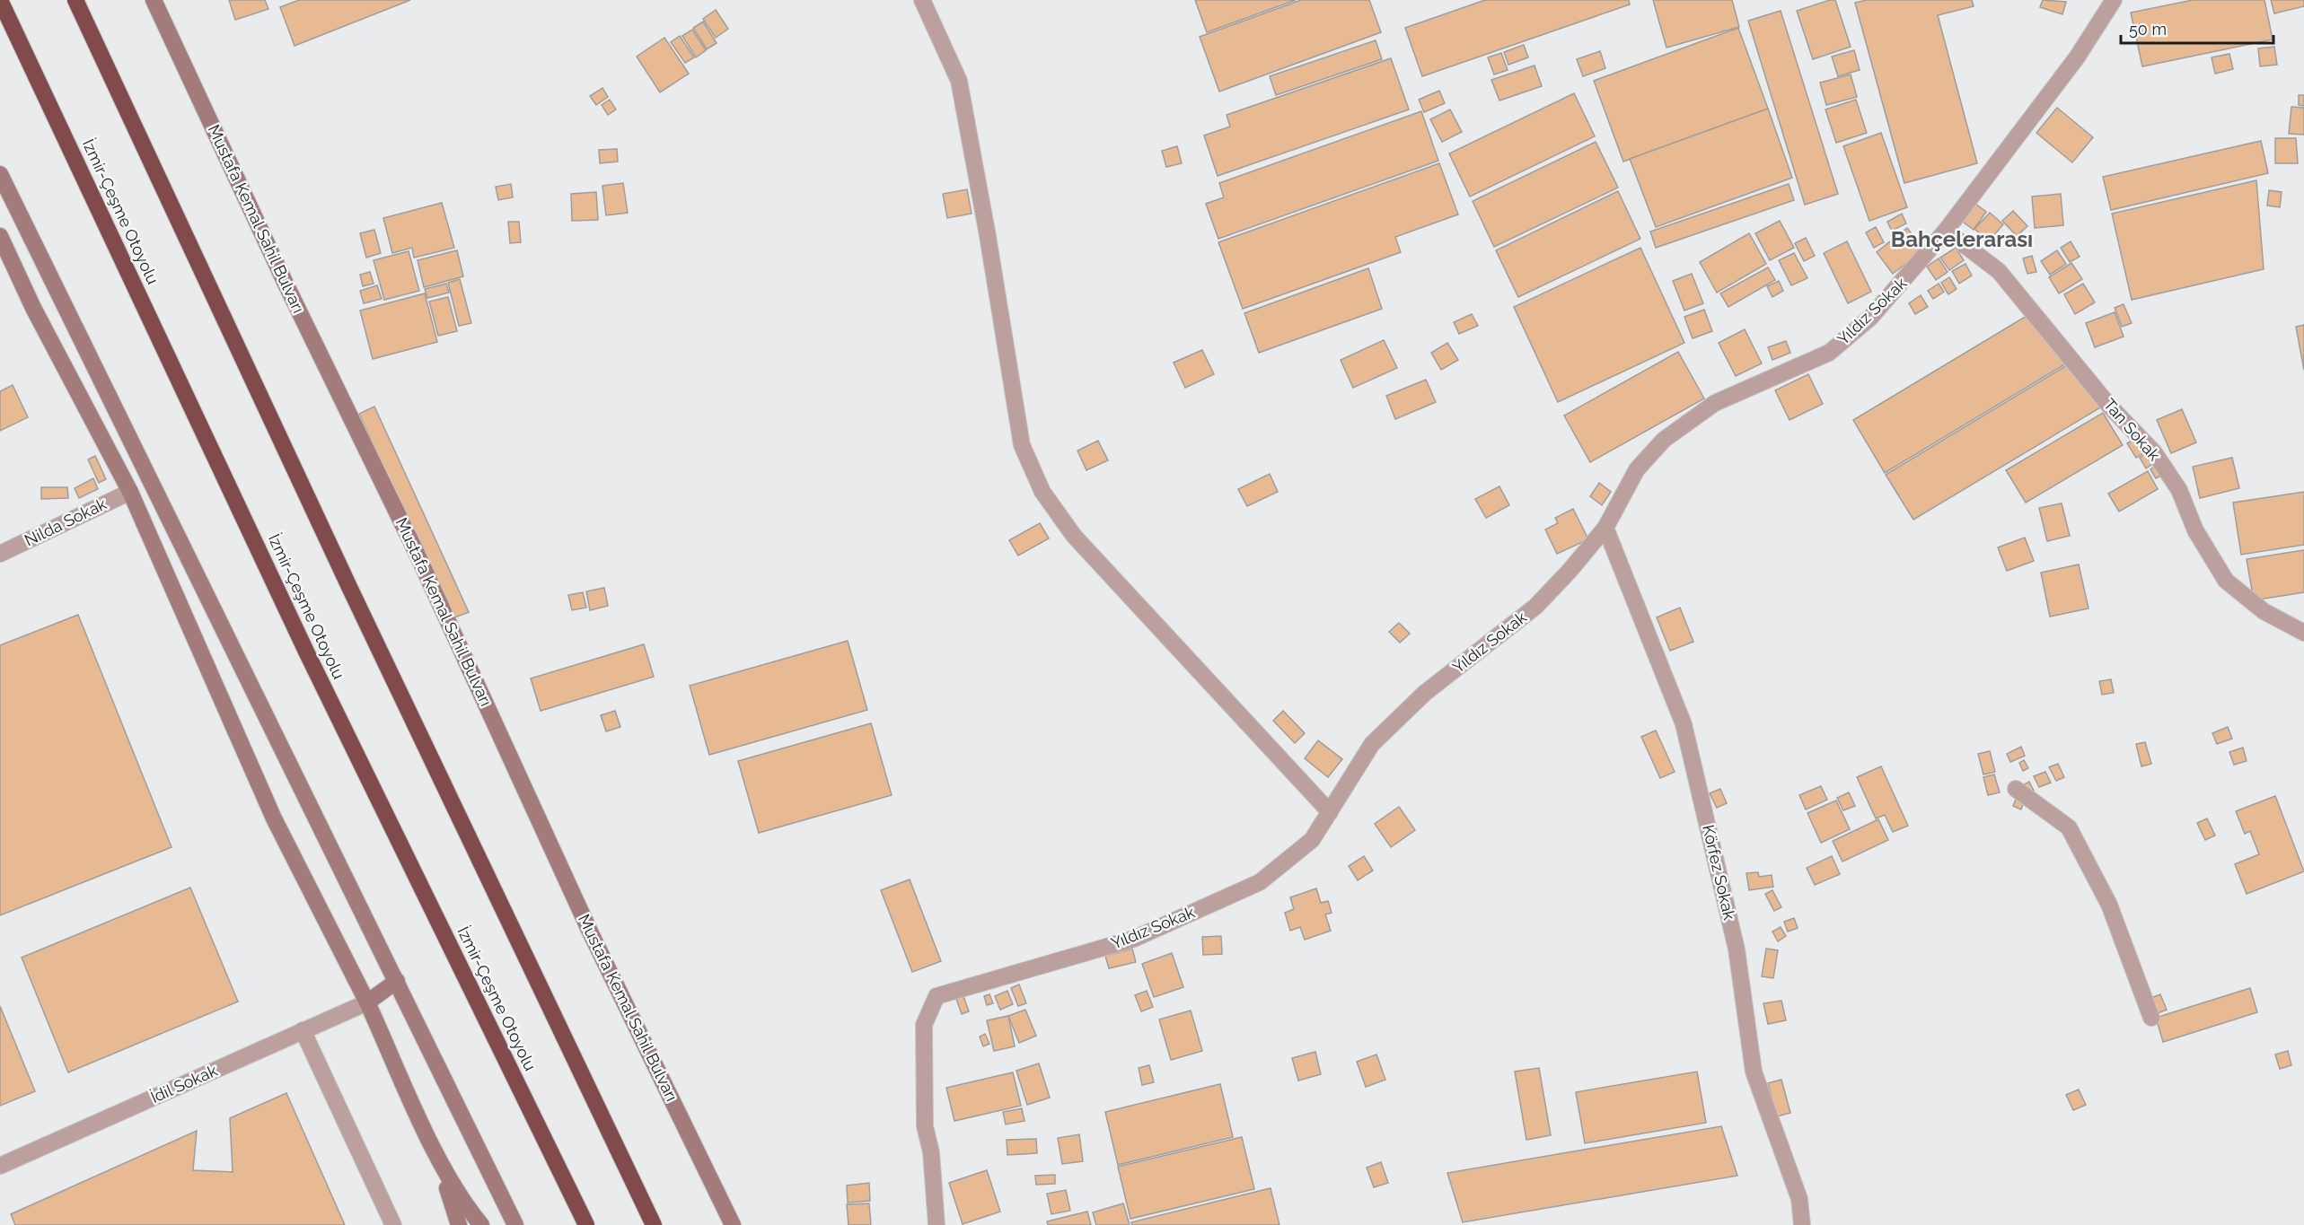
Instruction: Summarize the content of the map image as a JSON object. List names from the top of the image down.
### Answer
{
  "streets": {
    "highway": ["İzmir-Çeşme Otoyolu"],
    "street": [
      "Mustafa Kemal Sahil Bulvarı",
      "Yıldız Sokak",
      "Tan Sokak",
      "Nilda Sokak",
      "Körfez Sokak",
      "İdil Sokak"
    ]
  },
  "crossings": [
    ["Yıldız Sokak", "Tan Sokak"],
    ["Yıldız Sokak", "Körfez Sokak"]
  ],
  "districts": ["Bahçelerarası"],
  "scale_bar": "50 m"
}
